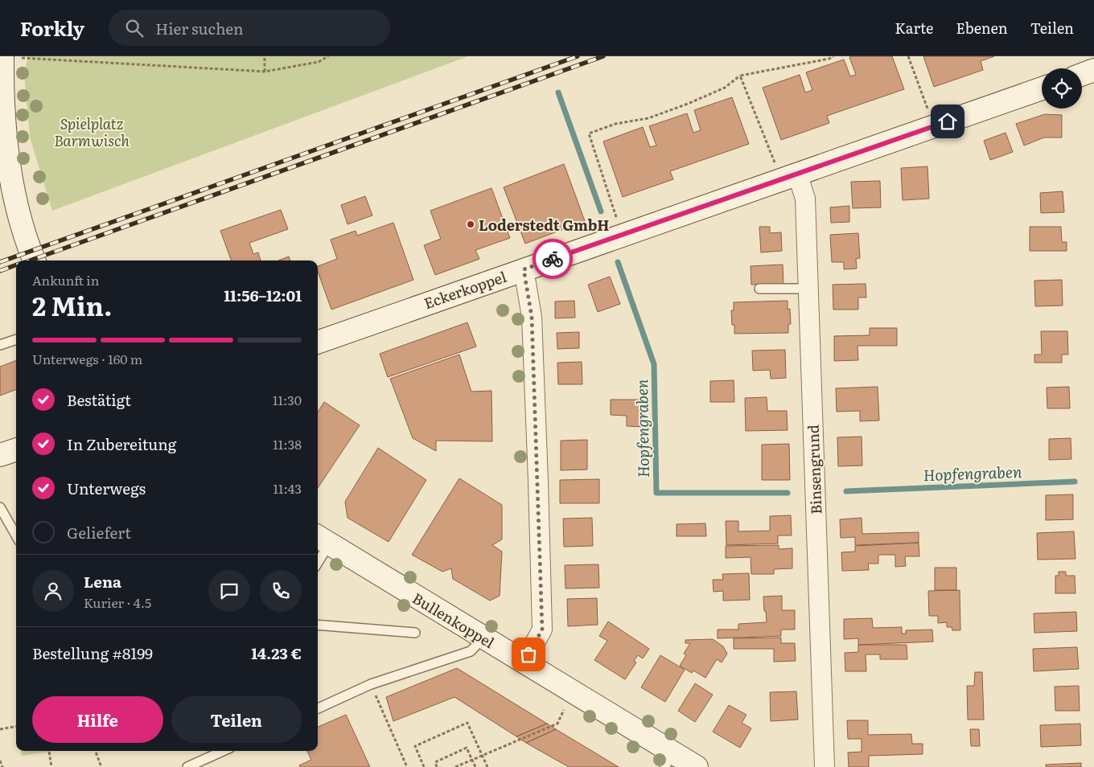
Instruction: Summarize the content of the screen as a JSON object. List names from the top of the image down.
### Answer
{
  "streets": {
    "street": ["Eckerkoppel", "Binsengrund", "Bullenkoppel"]
  },
  "crossings": [
    ["Eckerkoppel", "Binsengrund"]
  ],
  "water": ["Hopfengraben"],
  "parks": ["Spielplatz Barmwisch"],
  "places": ["Loderstedt GmbH"],
  "page": {
    "header": "Forkly",
    "search": "Hier suchen",
    "nav": ["Karte", "Ebenen", "Teilen"],
    "heading": ["2 Min.", "Ankunft in", "11:56–12:01"],
    "panel": [
      "Lena",
      "Kurier · 4.5",
      "Bestellung #8199",
      "14.23 €"
    ],
    "bar": "Unterwegs · 160 m",
    "list": [
      ["Bestätigt", "11:30"],
      ["In Zubereitung", "11:38"],
      ["Unterwegs", "11:43"],
      "Geliefert"
    ],
    "buttons": ["Hilfe", "Teilen"]
  }
}
